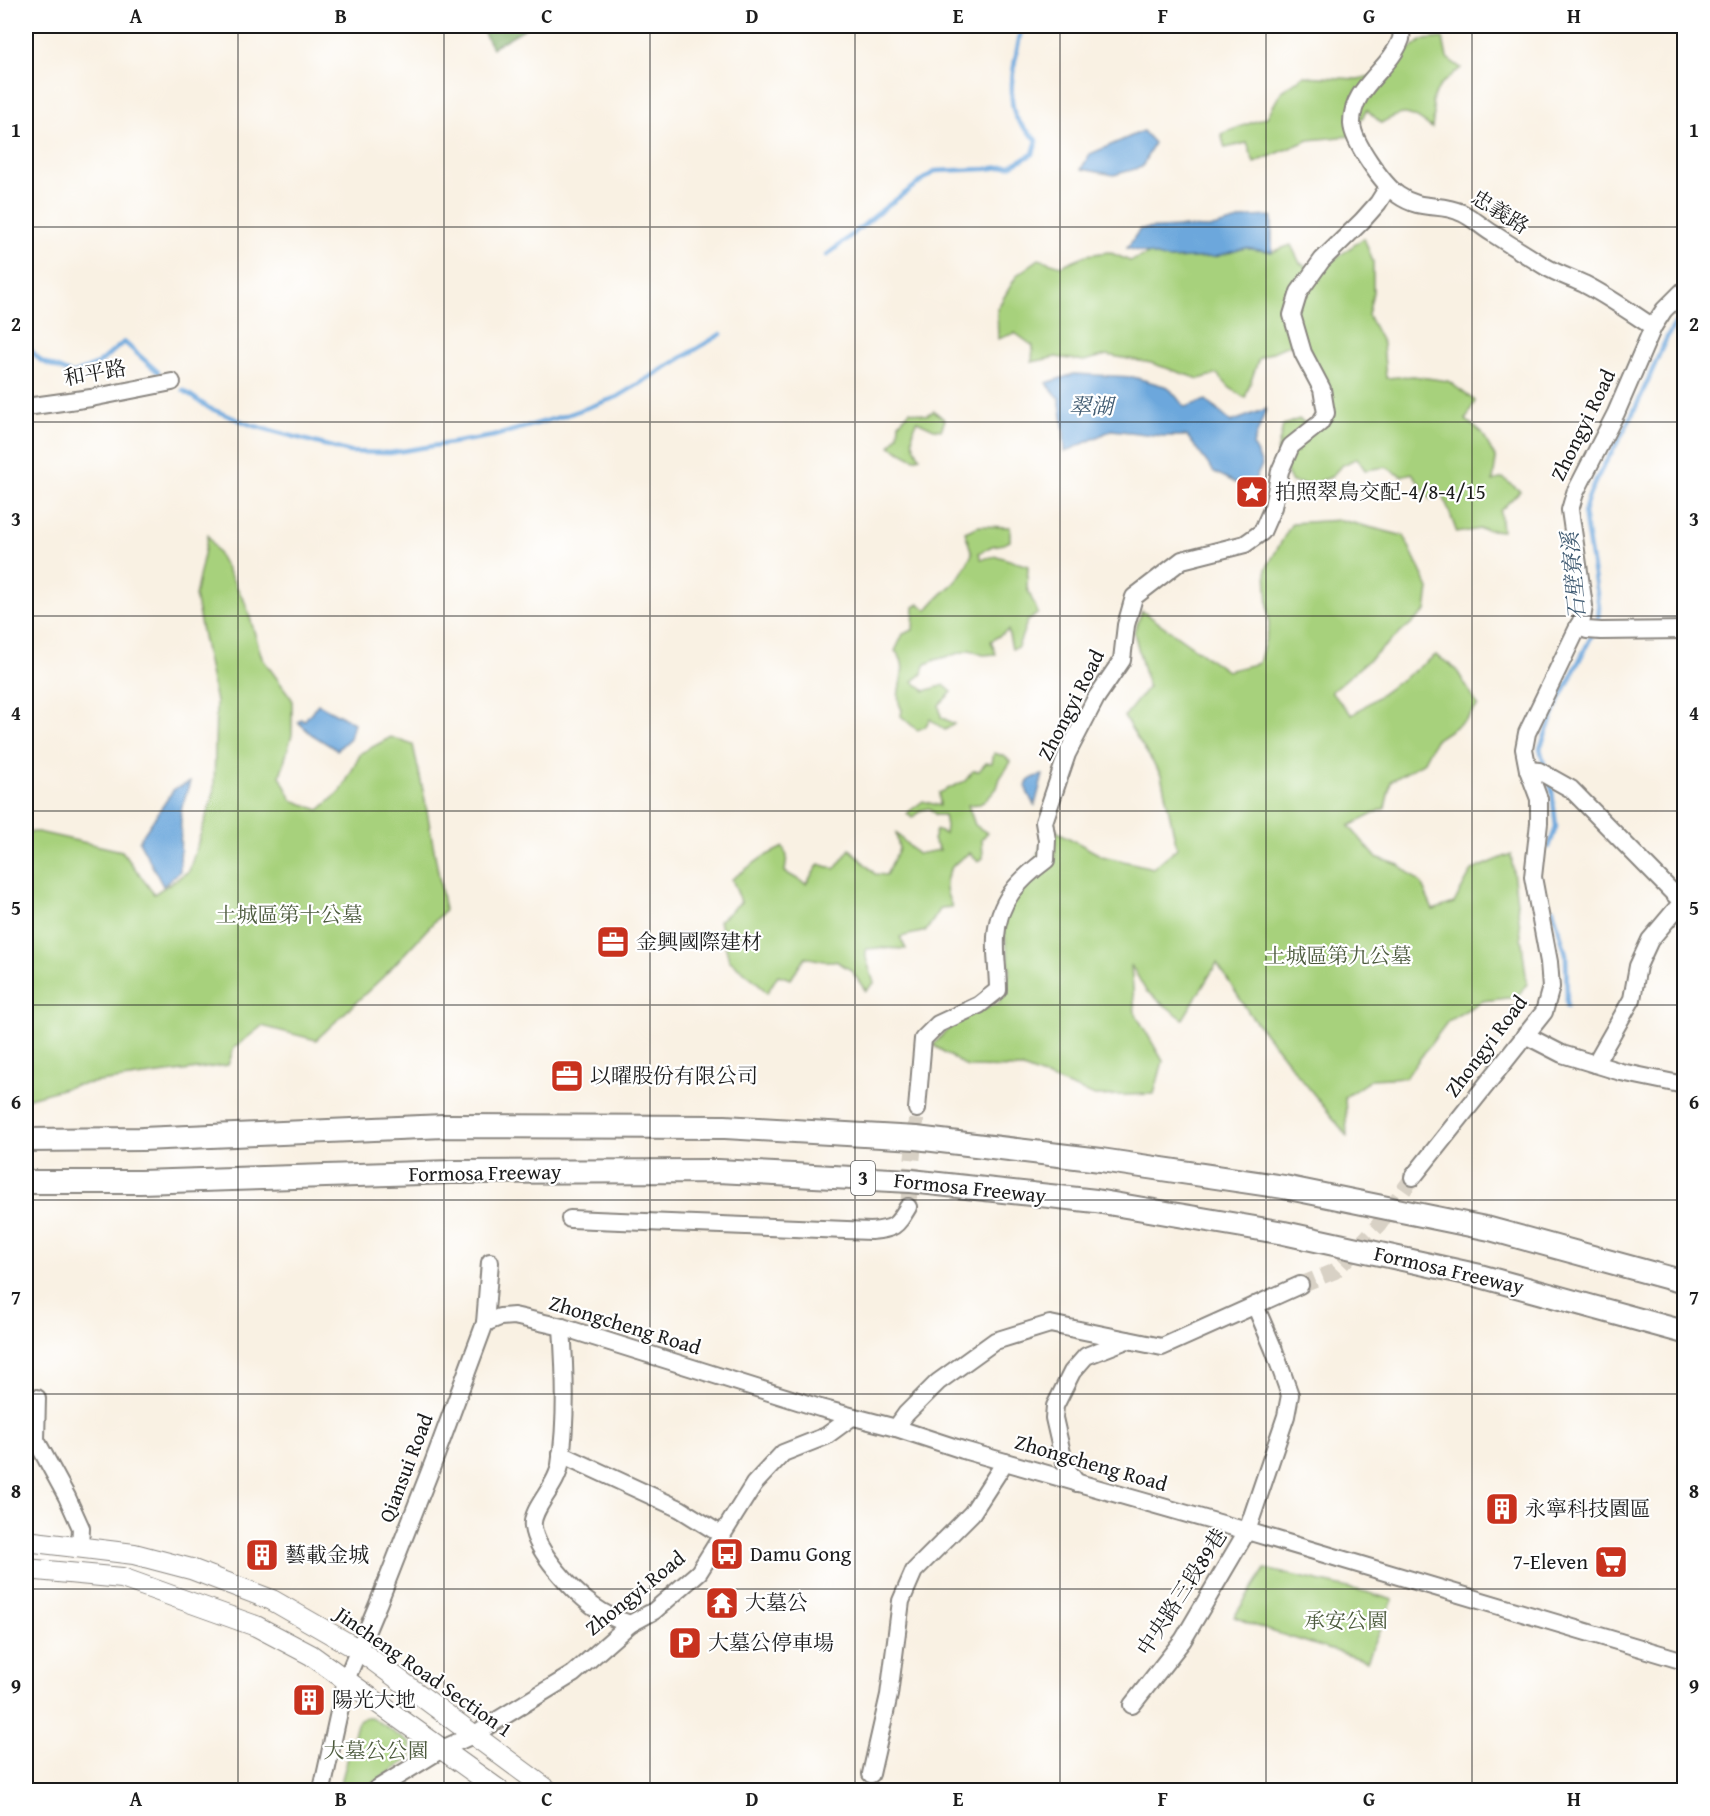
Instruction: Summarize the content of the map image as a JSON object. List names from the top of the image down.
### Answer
{
  "streets": {
    "highway": ["Formosa Freeway", "3"],
    "main road": ["Jincheng Road Section 1"],
    "street": [
      "忠義路",
      "和平路",
      "Zhongyi Road",
      "Zhongcheng Road",
      "Qiansui Road",
      "中央路三段89巷"
    ]
  },
  "crossings": [
    ["忠義路", "Zhongyi Road"],
    ["Zhongyi Road", "Zhongcheng Road"],
    ["Zhongyi Road", "Jincheng Road Section 1"],
    ["Zhongcheng Road", "Qiansui Road"],
    ["Zhongcheng Road", "中央路三段89巷"],
    ["Qiansui Road", "Jincheng Road Section 1"]
  ],
  "water": ["翠湖", "石壁寮溪"],
  "parks": [
    "土城區第十公墓",
    "土城區第九公墓",
    "承安公園",
    "大墓公公園"
  ],
  "places": {
    "place": ["拍照翠鳥交配-4/8-4/15"],
    "office": ["金興國際建材", "以曜股份有限公司"],
    "building": ["永寧科技園區", "藝載金城", "陽光大地"],
    "bus stop": ["Damu Gong"],
    "supermarket": ["7-Eleven"],
    "temple": ["大墓公"],
    "parking": ["大墓公停車場"]
  },
  "grid": {
    "columns": [
      "A",
      "B",
      "C",
      "D",
      "E",
      "F",
      "G",
      "H"
    ],
    "rows": [
      "1",
      "2",
      "3",
      "4",
      "5",
      "6",
      "7",
      "8",
      "9"
    ]
  }
}
